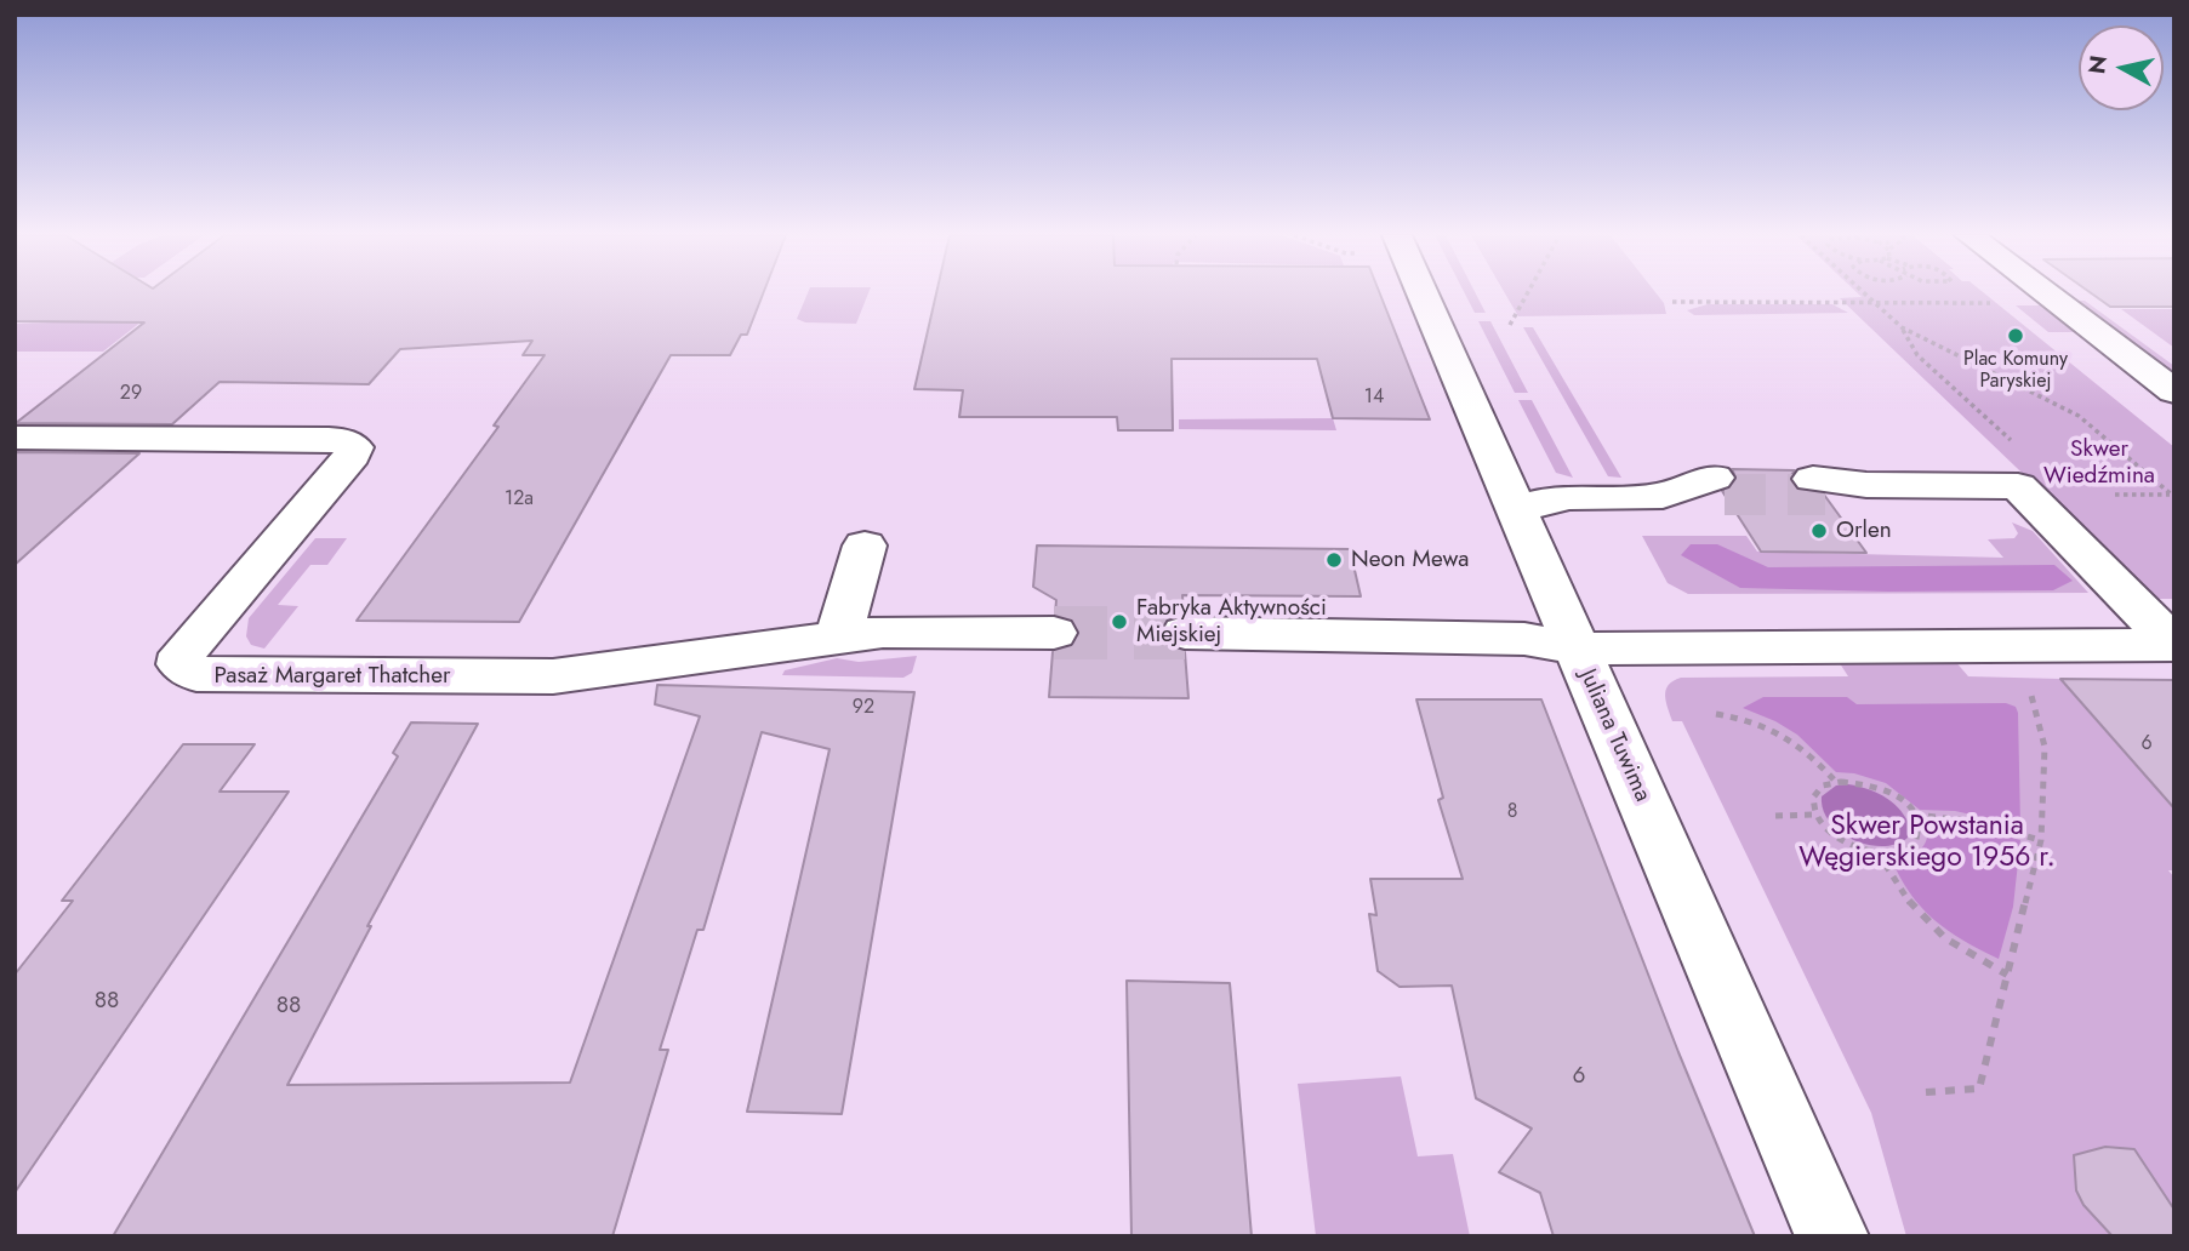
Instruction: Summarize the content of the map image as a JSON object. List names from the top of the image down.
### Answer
{
  "streets": {
    "street": ["Pasaż Margaret Thatcher", "Juliana Tuwima"]
  },
  "parks": ["Skwer Wiedźmina", "Skwer Powstania Węgierskiego 1956 r."],
  "places": [
    "Plac Komuny Paryskiej",
    "Orlen",
    "Neon Mewa",
    "Fabryka Aktywności Miejskiej"
  ],
  "house_numbers": [
    "29",
    "14",
    "12a",
    "92",
    "6",
    "8",
    "88",
    "88",
    "6"
  ],
  "north": "left"
}
